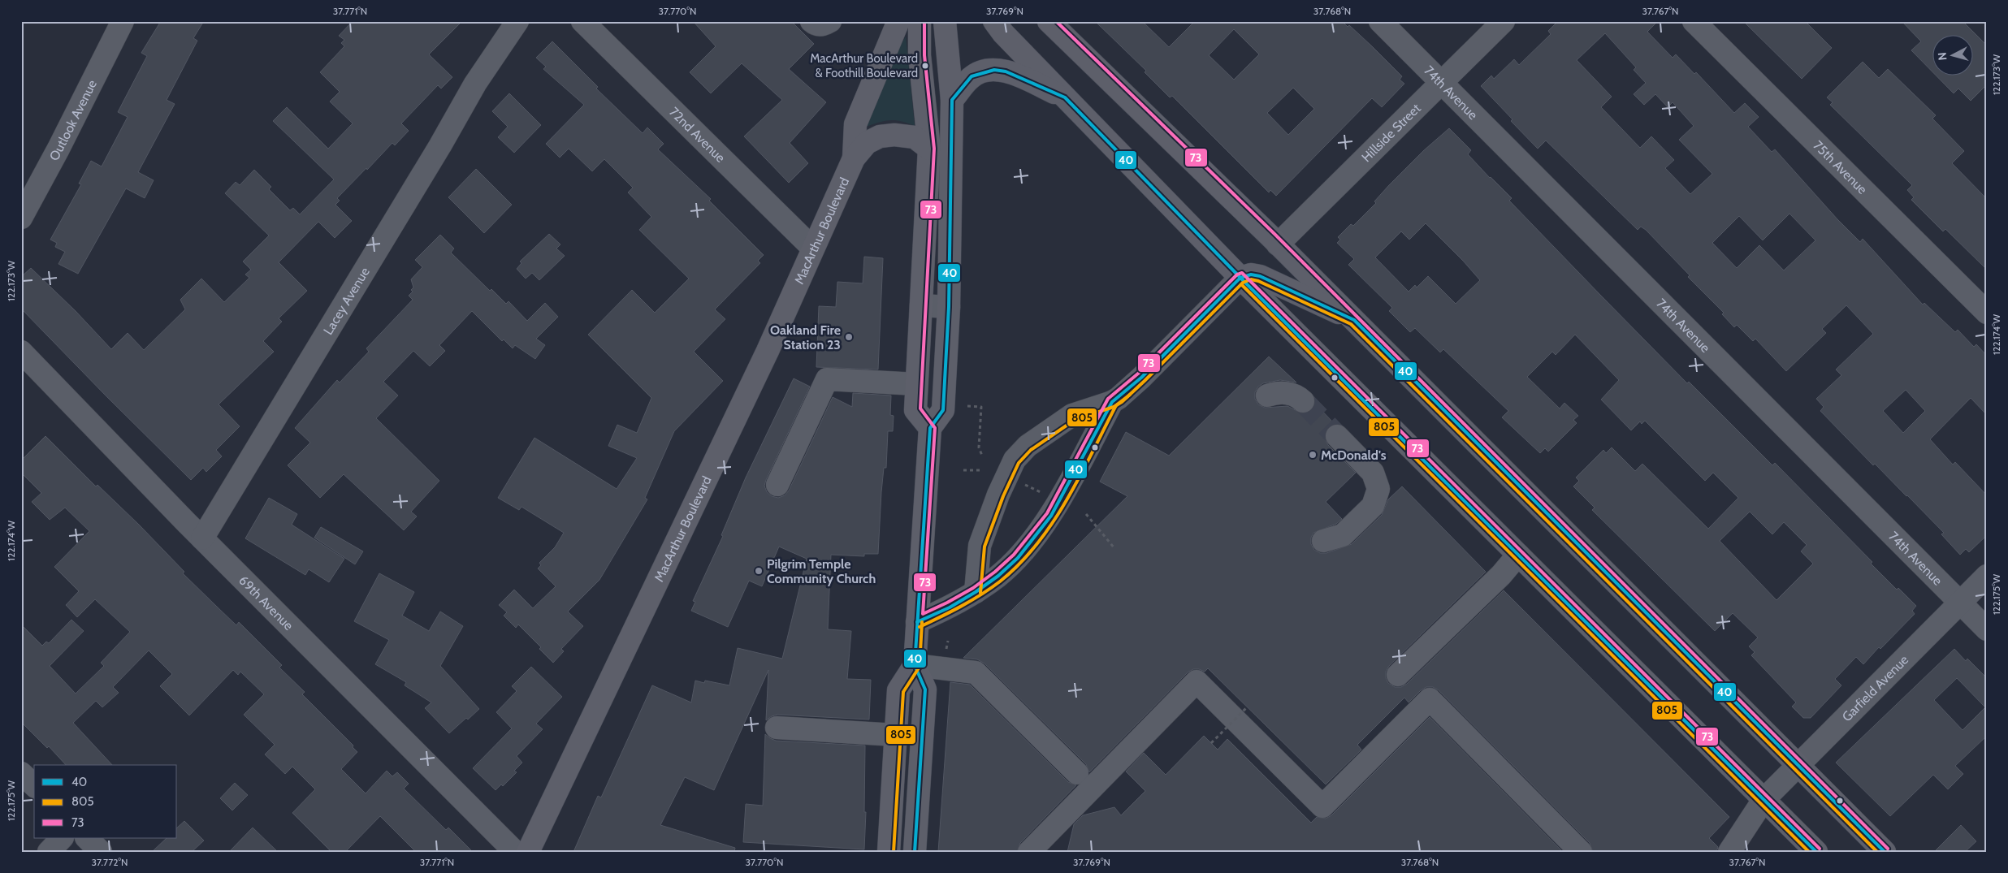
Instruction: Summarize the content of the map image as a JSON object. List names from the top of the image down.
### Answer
{
  "streets": {
    "main road": ["MacArthur Boulevard"],
    "street": [
      "74th Avenue",
      "Outlook Avenue",
      "Hillside Street",
      "72nd Avenue",
      "75th Avenue",
      "Lacey Avenue",
      "69th Avenue",
      "Garfield Avenue"
    ]
  },
  "crossings": [
    ["74th Avenue", "Hillside Street"],
    ["74th Avenue", "Garfield Avenue"],
    ["72nd Avenue", "MacArthur Boulevard"],
    ["Lacey Avenue", "69th Avenue"]
  ],
  "places": [
    "MacArthur Boulevard & Foothill Boulevard",
    "Oakland Fire Station 23",
    "McDonald's",
    "Pilgrim Temple Community Church"
  ],
  "lines": ["transit line 73", "transit line 40", "transit line 805"],
  "legend": ["40", "805", "73"],
  "north": "left",
  "coordinates": [
    "37.771°N",
    "37.770°N",
    "37.769°N",
    "37.768°N",
    "37.767°N",
    "122.173°W",
    "122.174°W",
    "122.175°W",
    "37.772°N"
  ]
}
